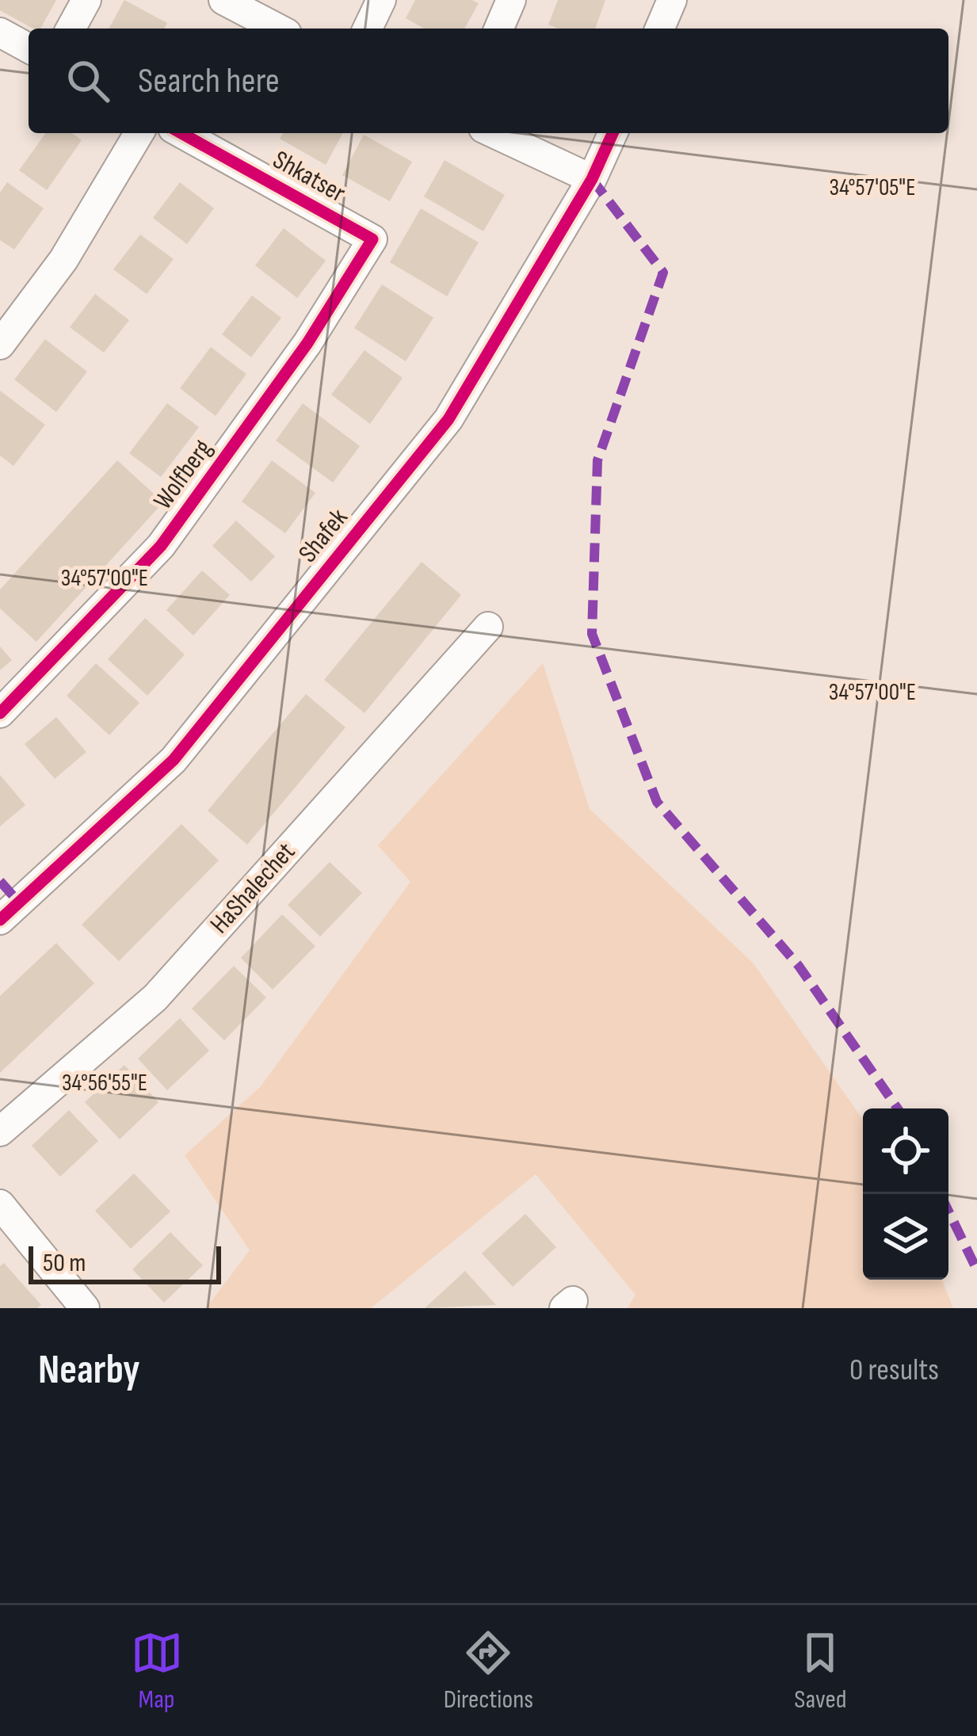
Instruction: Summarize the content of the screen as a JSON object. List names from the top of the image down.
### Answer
{
  "streets": {
    "street": [
      "Shkatser",
      "Wolfberg",
      "Shafek",
      "HaShalechet"
    ]
  },
  "crossings": [
    ["Shkatser", "Wolfberg"]
  ],
  "scale_bar": "50 m",
  "page": {
    "search": "Search here",
    "scale": "50 m",
    "heading": ["Nearby", "0 results"],
    "nav": ["Map", "Directions", "Saved"]
  },
  "coordinates": ["34°57'05\"E", "34°57'00\"E", "34°56'55\"E"]
}
